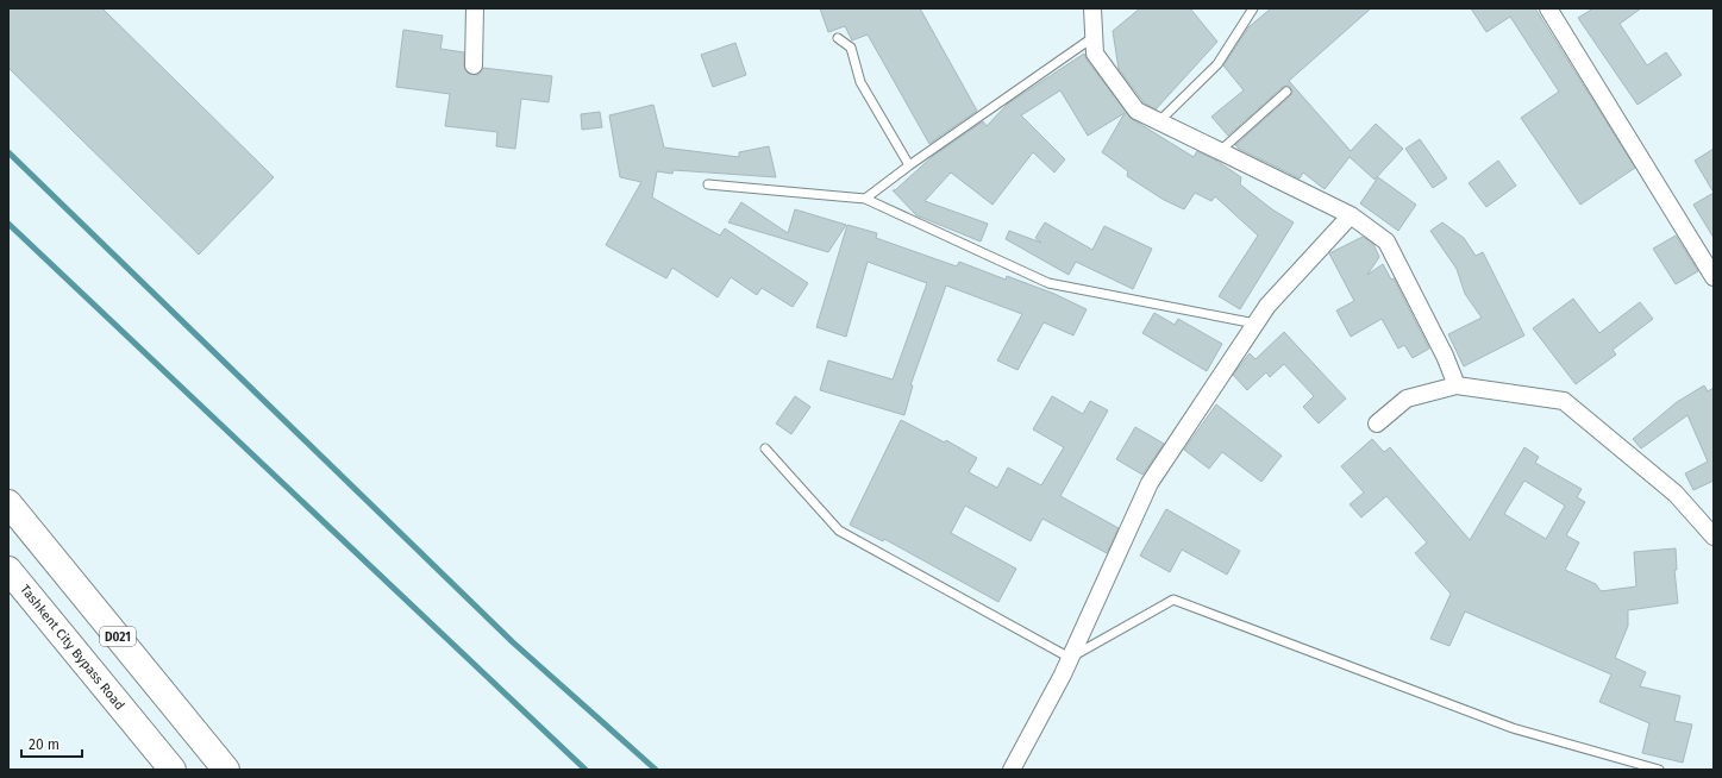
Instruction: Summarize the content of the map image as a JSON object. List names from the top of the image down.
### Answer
{
  "streets": {
    "highway": ["D021", "Tashkent City Bypass Road"]
  },
  "scale_bar": "20 m"
}
